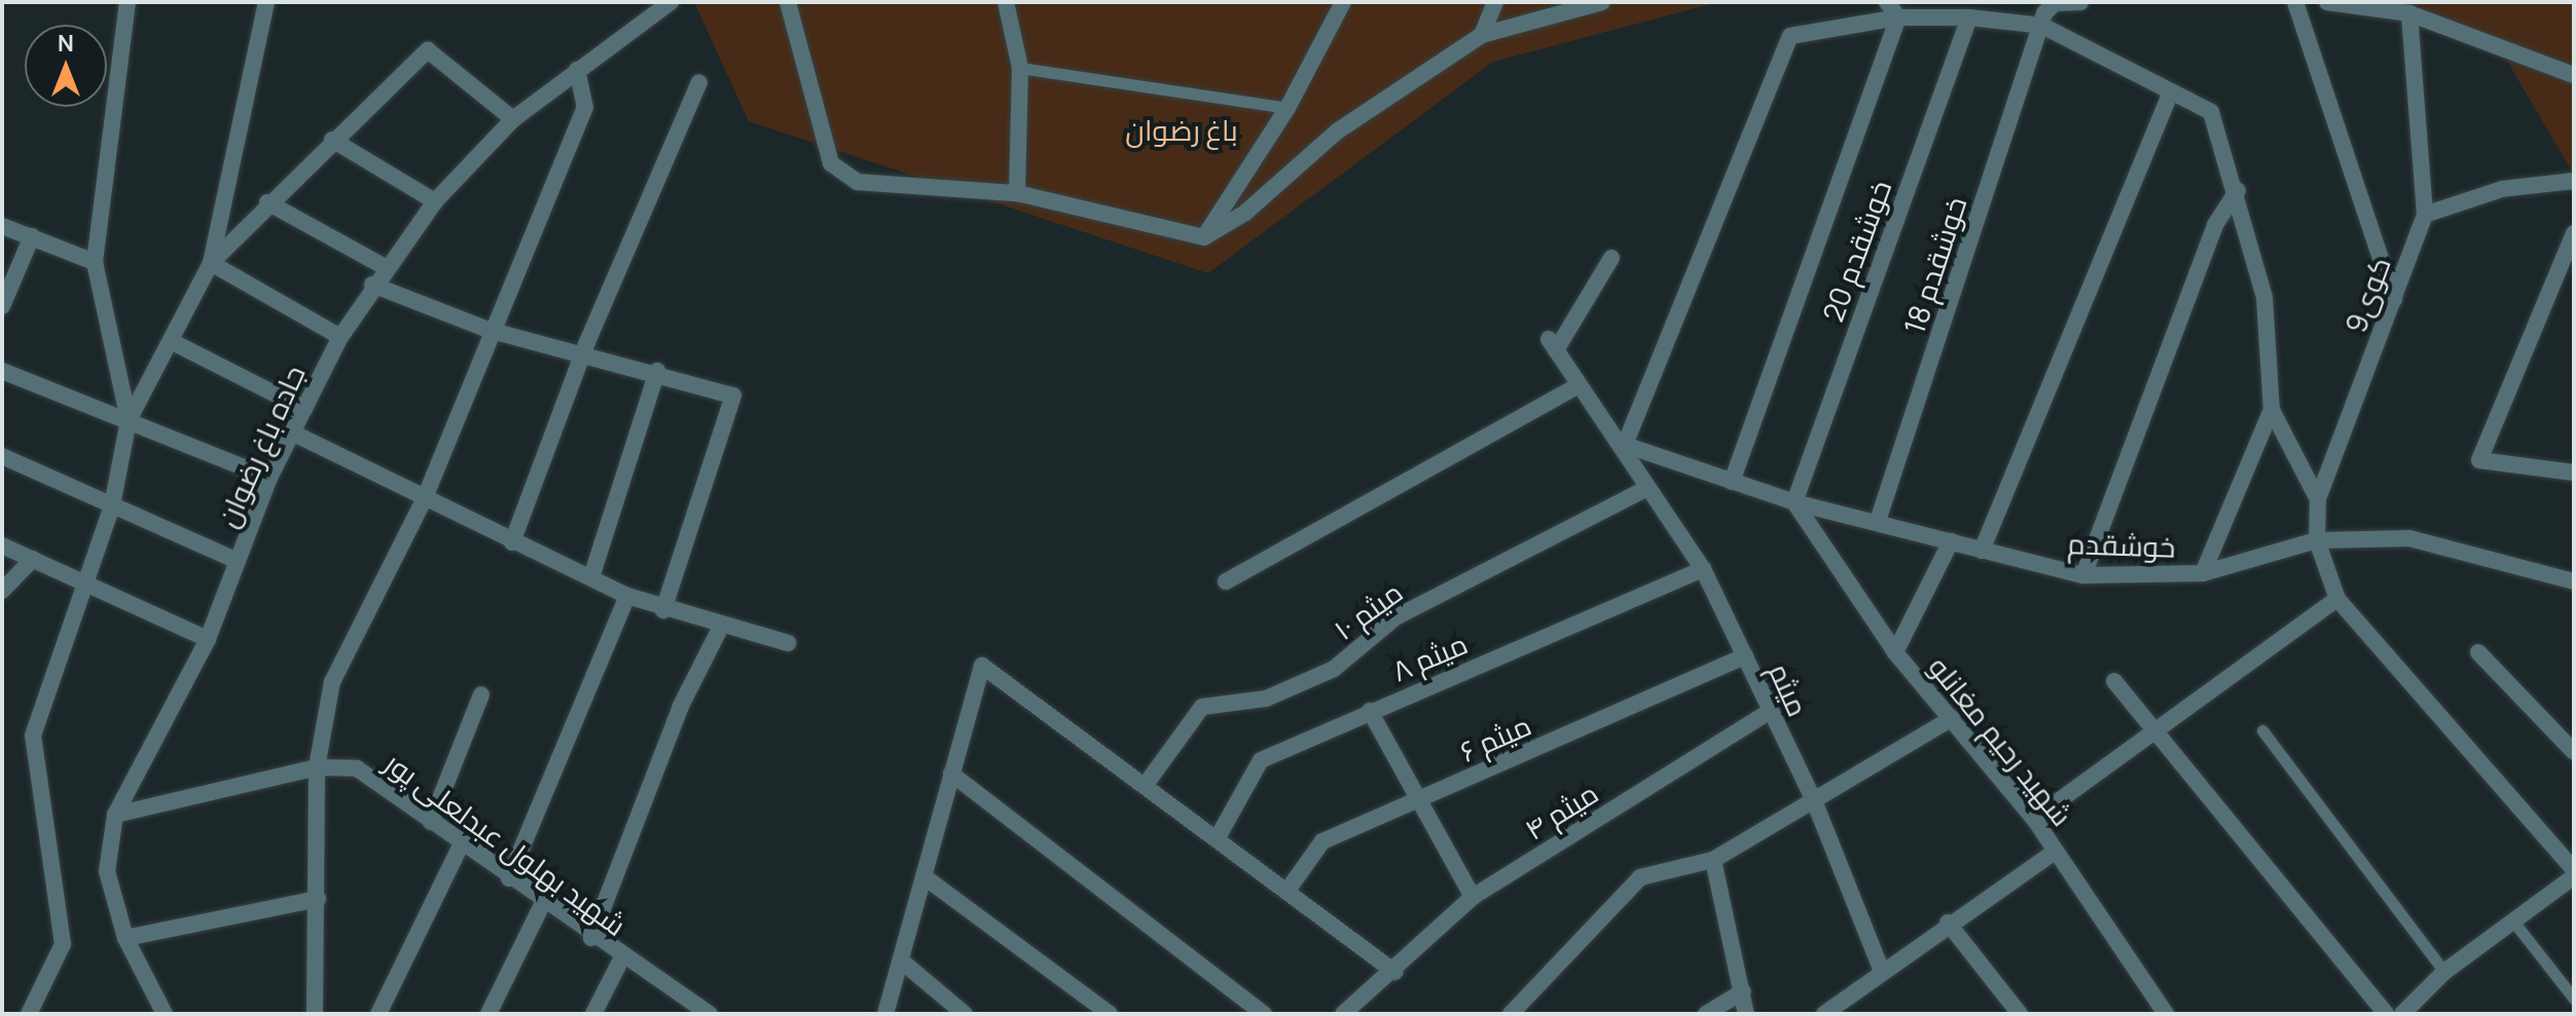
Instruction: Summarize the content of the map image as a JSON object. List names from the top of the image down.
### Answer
{
  "streets": {
    "street": [
      "خوشقدم 20",
      "خوشقدم 18",
      "کوی9",
      "جاده باغ رضوان",
      "خوشقدم",
      "۱۰ میثم",
      "۸ میثم",
      "میثم",
      "۶ میثم",
      "شهید رحیم مغانلو",
      "۴ میثم",
      "شهید بهلول عبدلعلی پور"
    ]
  },
  "crossings": [
    ["خوشقدم 20", "خوشقدم"],
    ["خوشقدم 20", "شهید رحیم مغانلو"],
    ["خوشقدم 18", "خوشقدم"],
    ["کوی9", "خوشقدم"],
    ["جاده باغ رضوان", "شهید بهلول عبدلعلی پور"],
    ["خوشقدم", "میثم"],
    ["خوشقدم", "شهید رحیم مغانلو"],
    ["۱۰ میثم", "میثم"],
    ["۸ میثم", "میثم"],
    ["میثم", "۶ میثم"],
    ["میثم", "۴ میثم"]
  ],
  "parks": ["باغ رضوان"],
  "north": "top"
}
